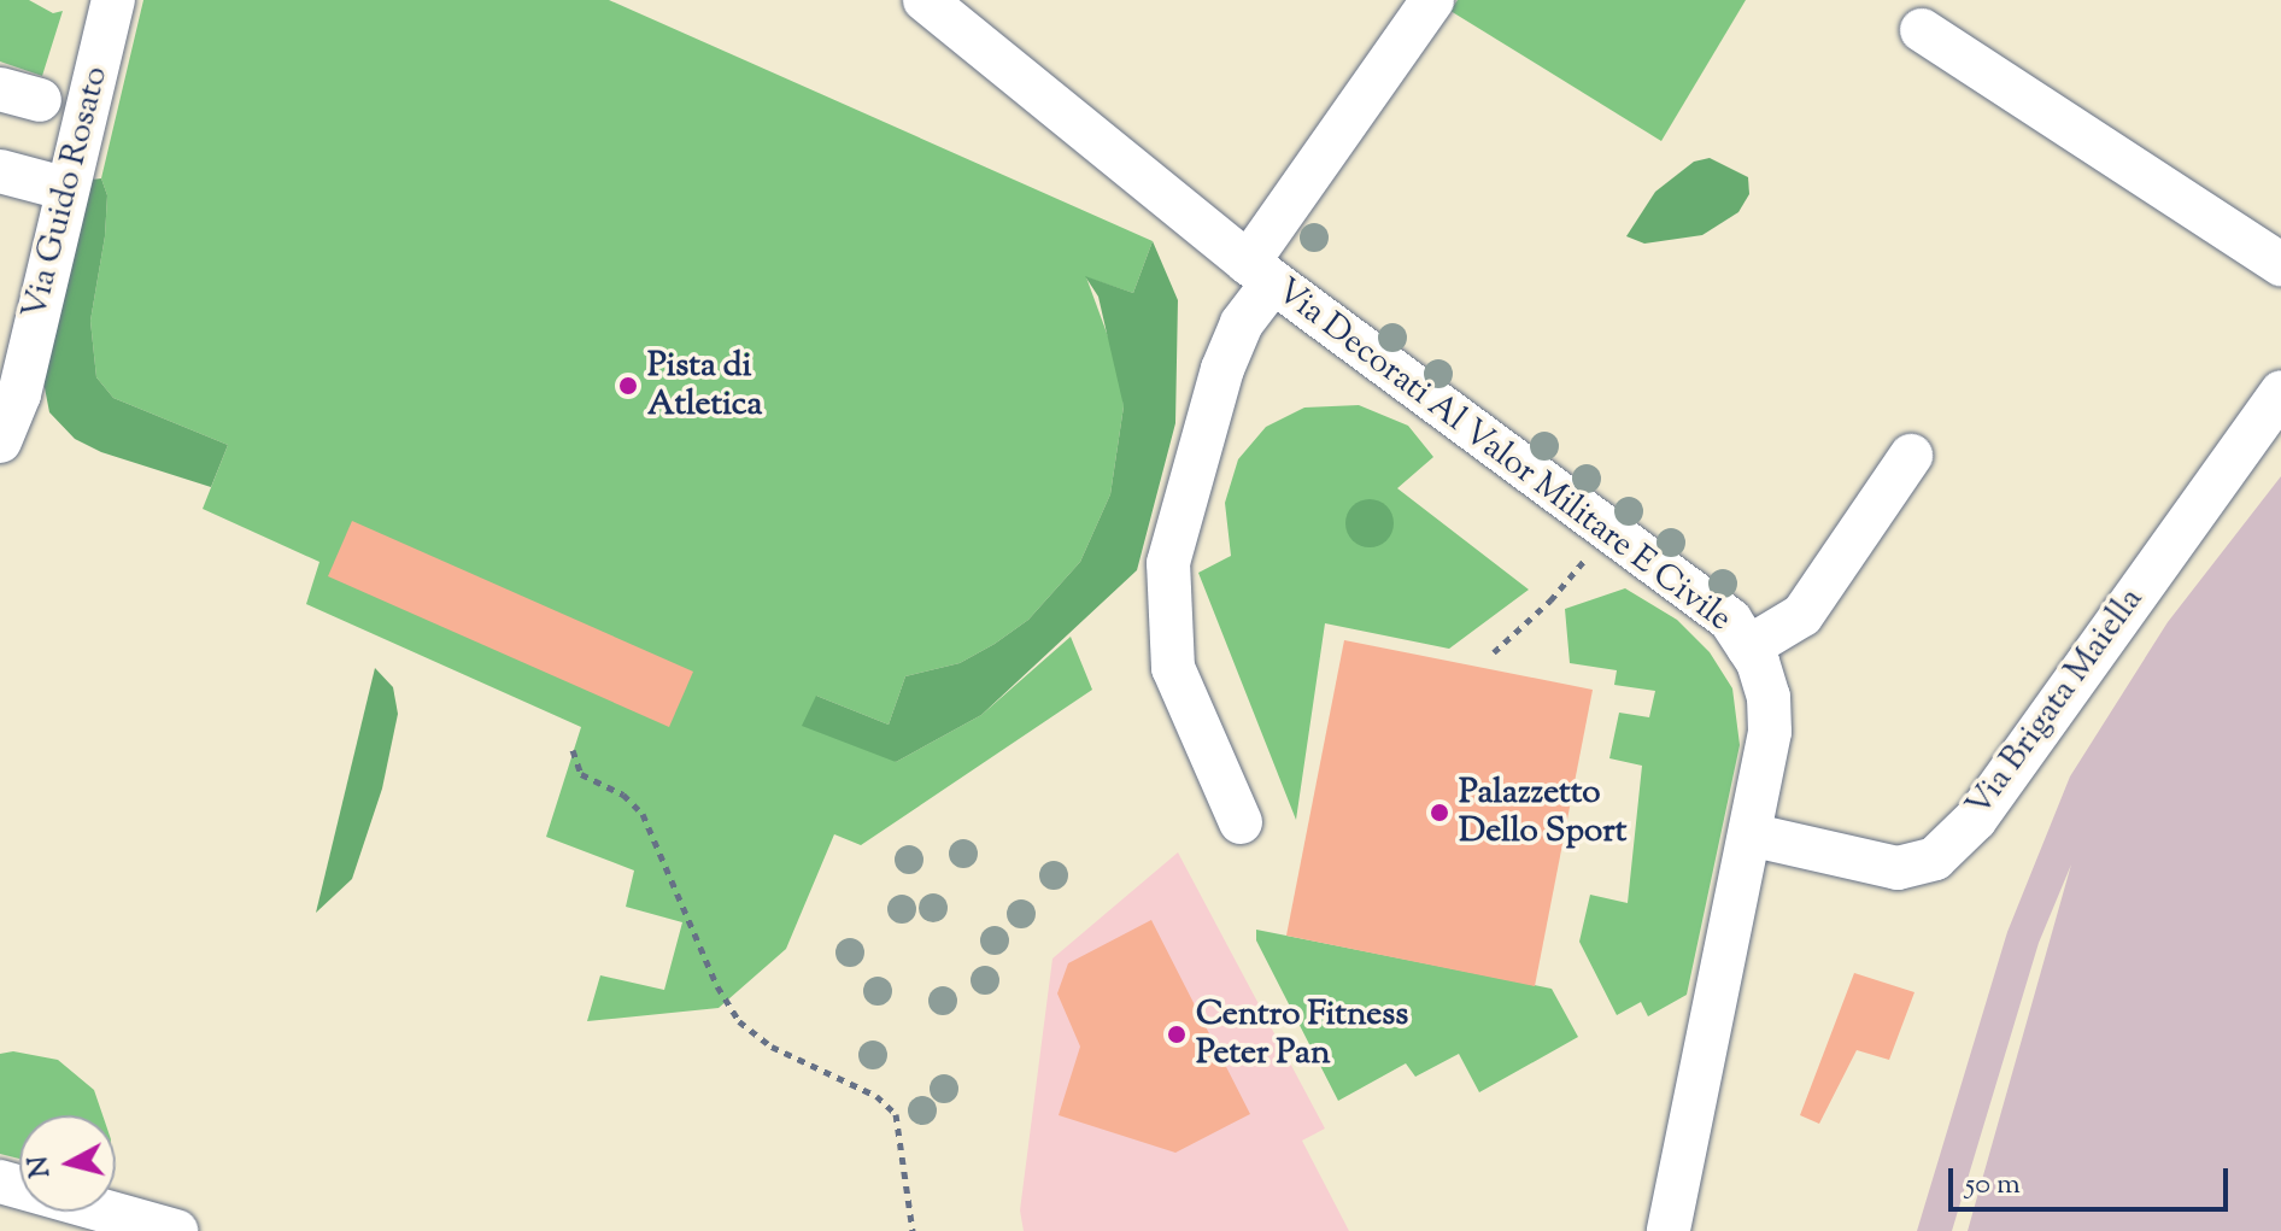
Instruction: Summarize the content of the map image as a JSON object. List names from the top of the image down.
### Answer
{
  "streets": {
    "street": ["Via Guido Rosato", "Via Decorati Al Valor Militare E Civile", "Via Brigata Maiella"]
  },
  "crossings": [
    ["Via Decorati Al Valor Militare E Civile", "Via Brigata Maiella"]
  ],
  "places": ["Pista di Atletica", "Palazzetto Dello Sport", "Centro Fitness Peter Pan"],
  "scale_bar": "50 m",
  "north": "left"
}
